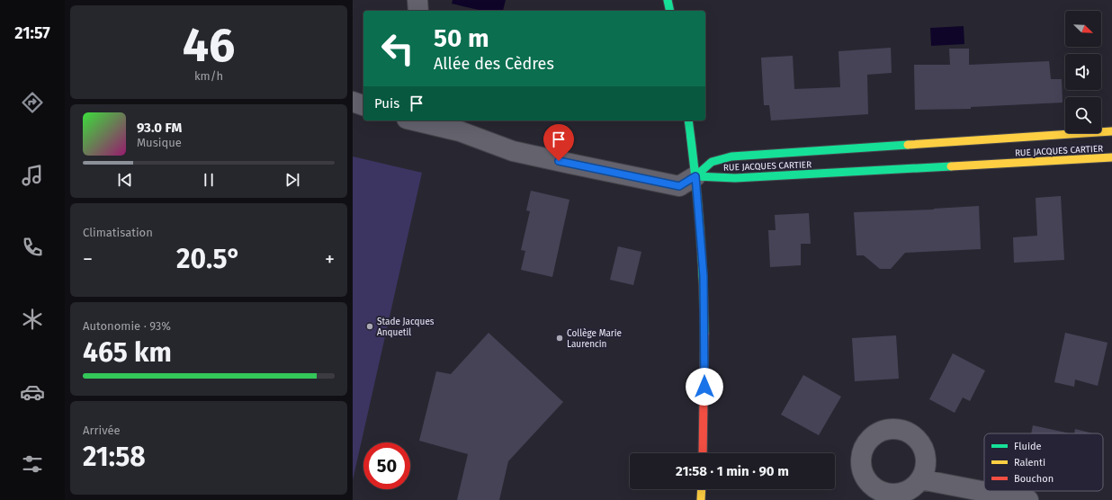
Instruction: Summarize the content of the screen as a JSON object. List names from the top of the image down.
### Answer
{
  "streets": {
    "street": ["RUE JACQUES CARTIER"]
  },
  "places": ["Stade Jacques Anquetil", "Collège Marie Laurencin"],
  "legend": ["Fluide", "Ralenti", "Bouchon"],
  "north": "bottom right",
  "page": {
    "tabs": "21:57",
    "tile": [
      ["46", "km/h"],
      "Climatisation",
      ["Autonomie · 93%", "465 km"],
      ["Arrivée", "21:58"]
    ],
    "turn": ["50 m", "Allée des Cèdres"],
    "then": "Puis",
    "song": ["93.0 FM", "Musique"],
    "heat": ["−", "20.5°", "+"],
    "limit": "50",
    "trip": "21:58 · 1 min · 90 m"
  }
}
